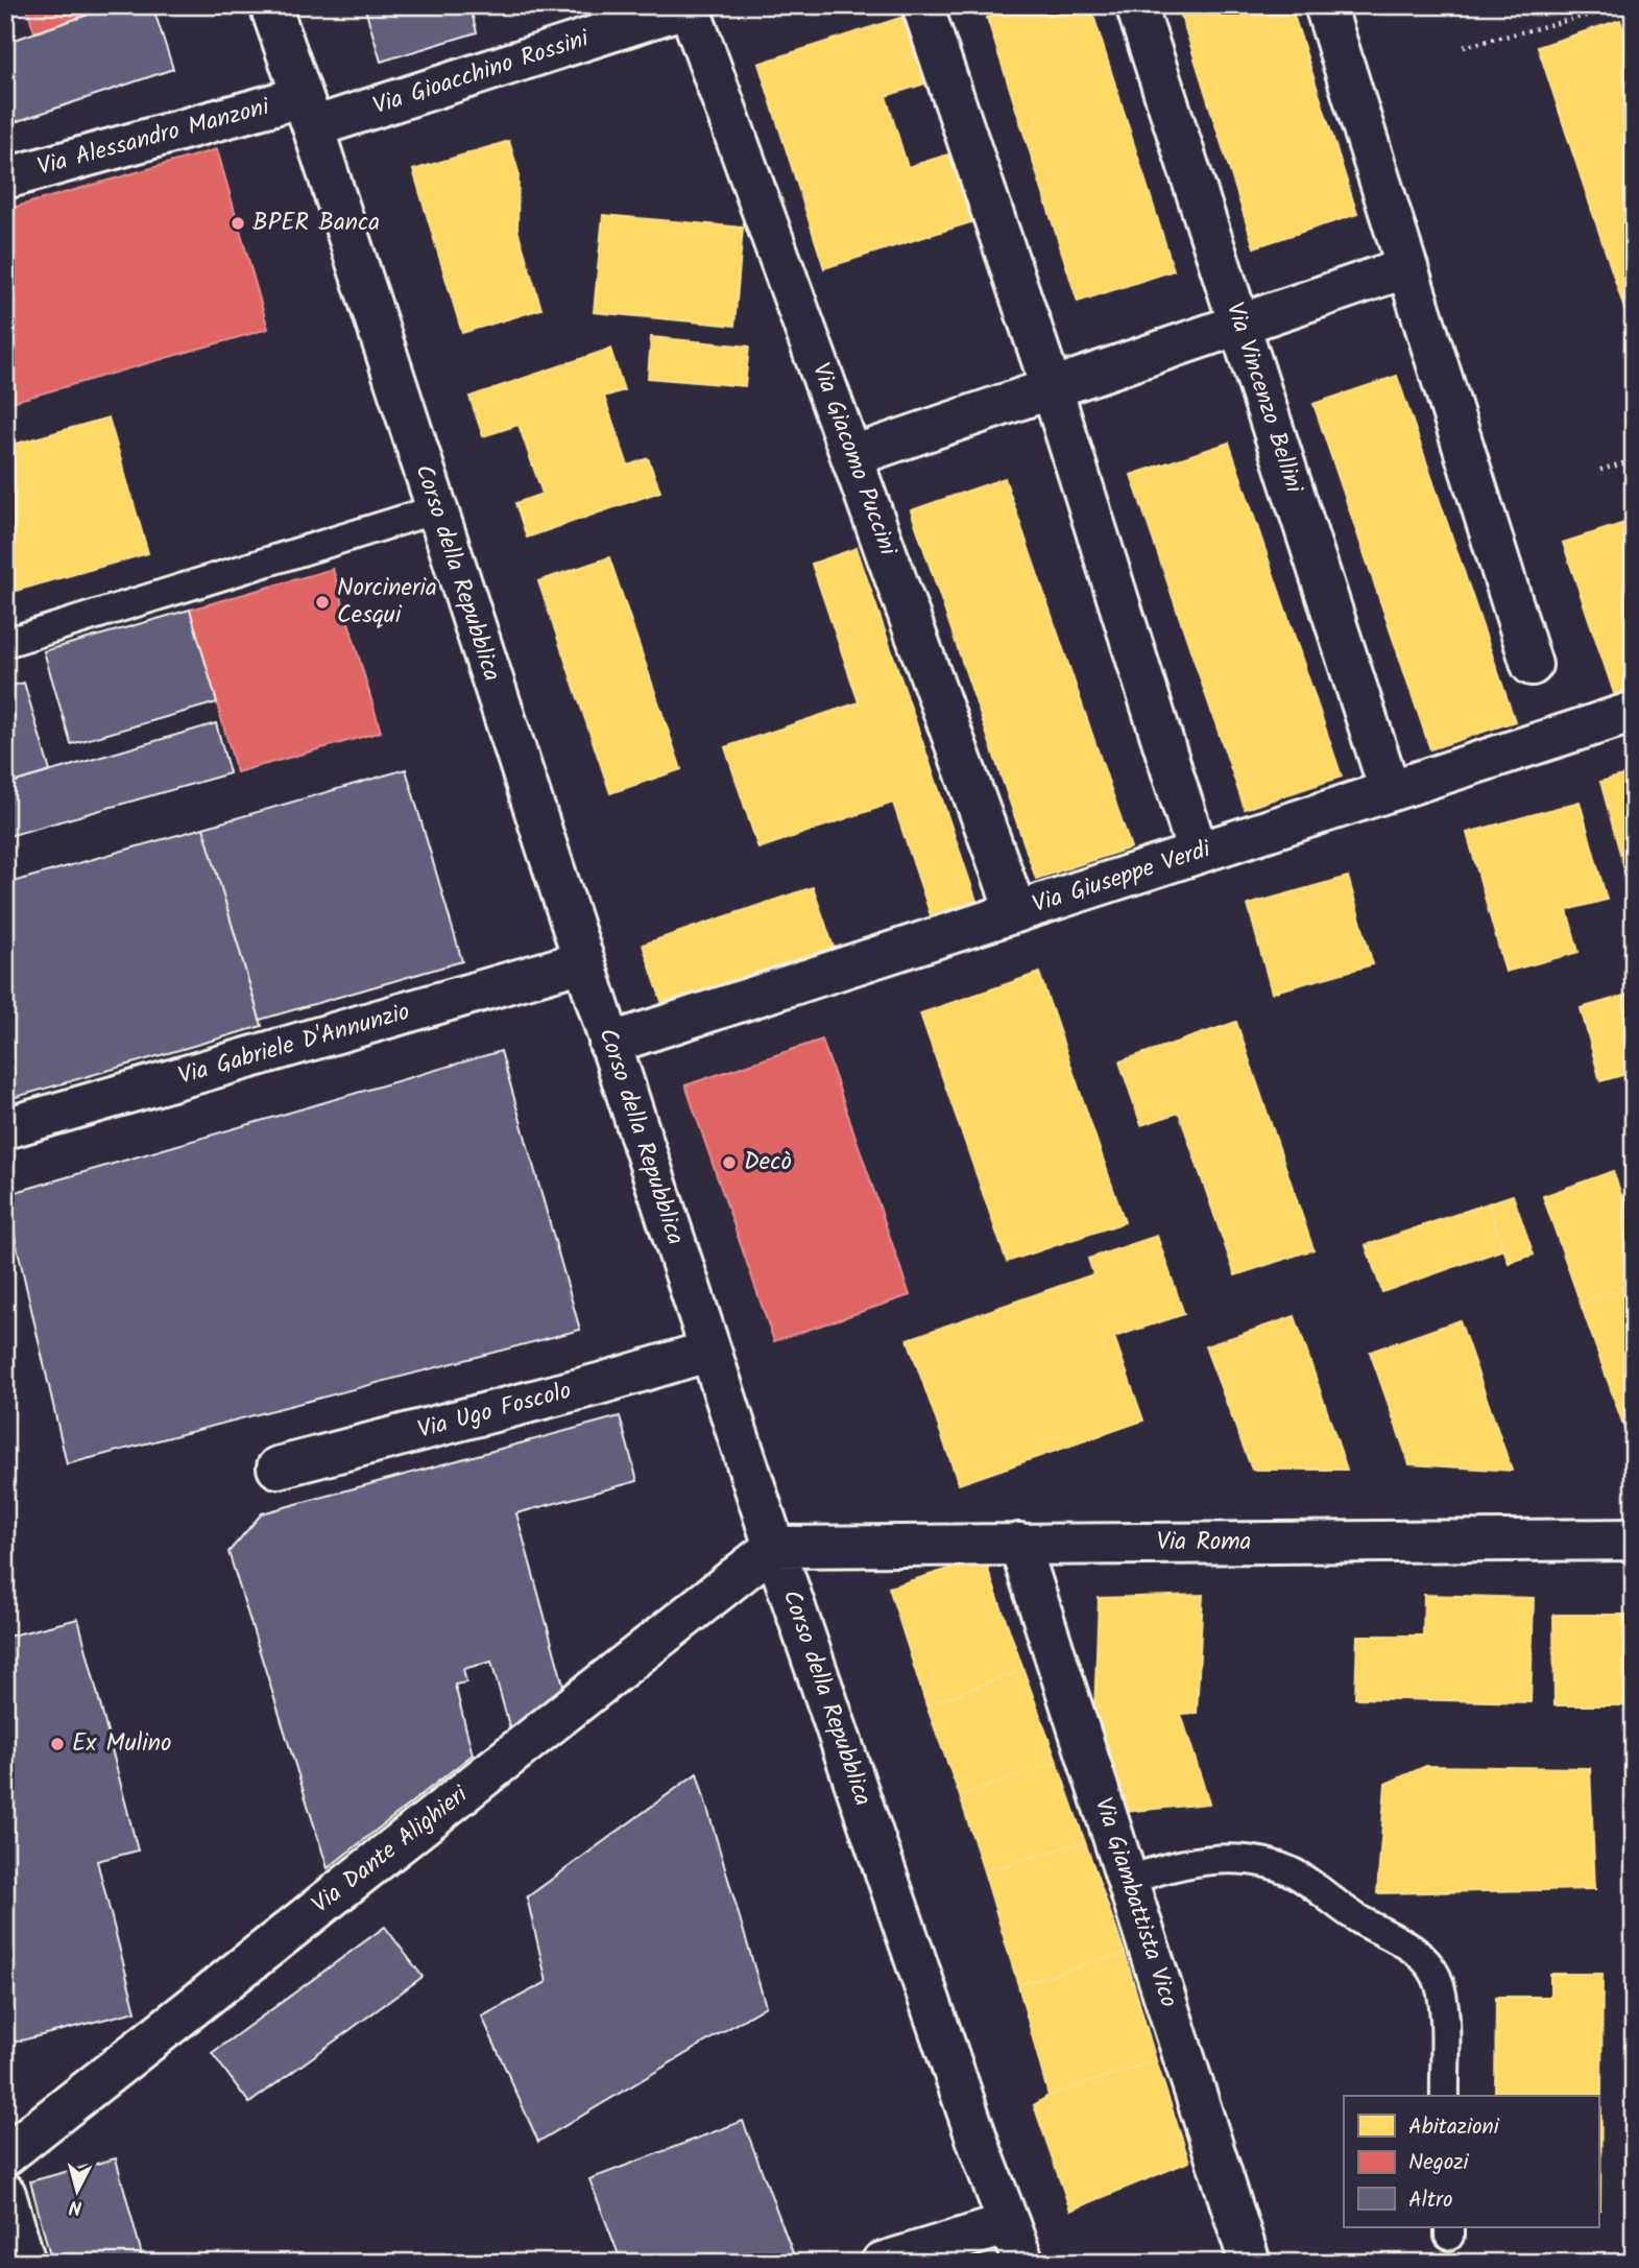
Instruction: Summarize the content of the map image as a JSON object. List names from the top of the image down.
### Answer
{
  "streets": {
    "street": [
      "Via Gioacchino Rossini",
      "Via Alessandro Manzoni",
      "Via Vincenzo Bellini",
      "Via Giacomo Puccini",
      "Corso della Repubblica",
      "Via Giuseppe Verdi",
      "Via Gabriele D'Annunzio",
      "Via Ugo Foscolo",
      "Via Roma",
      "Via Dante Alighieri",
      "Via Giambattista Vico"
    ]
  },
  "crossings": [
    ["Via Gioacchino Rossini", "Via Alessandro Manzoni"],
    ["Via Gioacchino Rossini", "Via Giacomo Puccini"],
    ["Via Gioacchino Rossini", "Corso della Repubblica"],
    ["Via Alessandro Manzoni", "Corso della Repubblica"],
    ["Via Vincenzo Bellini", "Via Giuseppe Verdi"],
    ["Via Giacomo Puccini", "Via Giuseppe Verdi"],
    ["Corso della Repubblica", "Via Giuseppe Verdi"],
    ["Corso della Repubblica", "Via Gabriele D'Annunzio"],
    ["Corso della Repubblica", "Via Ugo Foscolo"],
    ["Corso della Repubblica", "Via Roma"],
    ["Corso della Repubblica", "Via Dante Alighieri"],
    ["Via Roma", "Via Dante Alighieri"],
    ["Via Roma", "Via Giambattista Vico"]
  ],
  "places": [
    "BPER Banca",
    "Norcineria Cesqui",
    "Decò",
    "Ex Mulino"
  ],
  "legend": ["Abitazioni", "Negozi", "Altro"],
  "north": "bottom"
}
